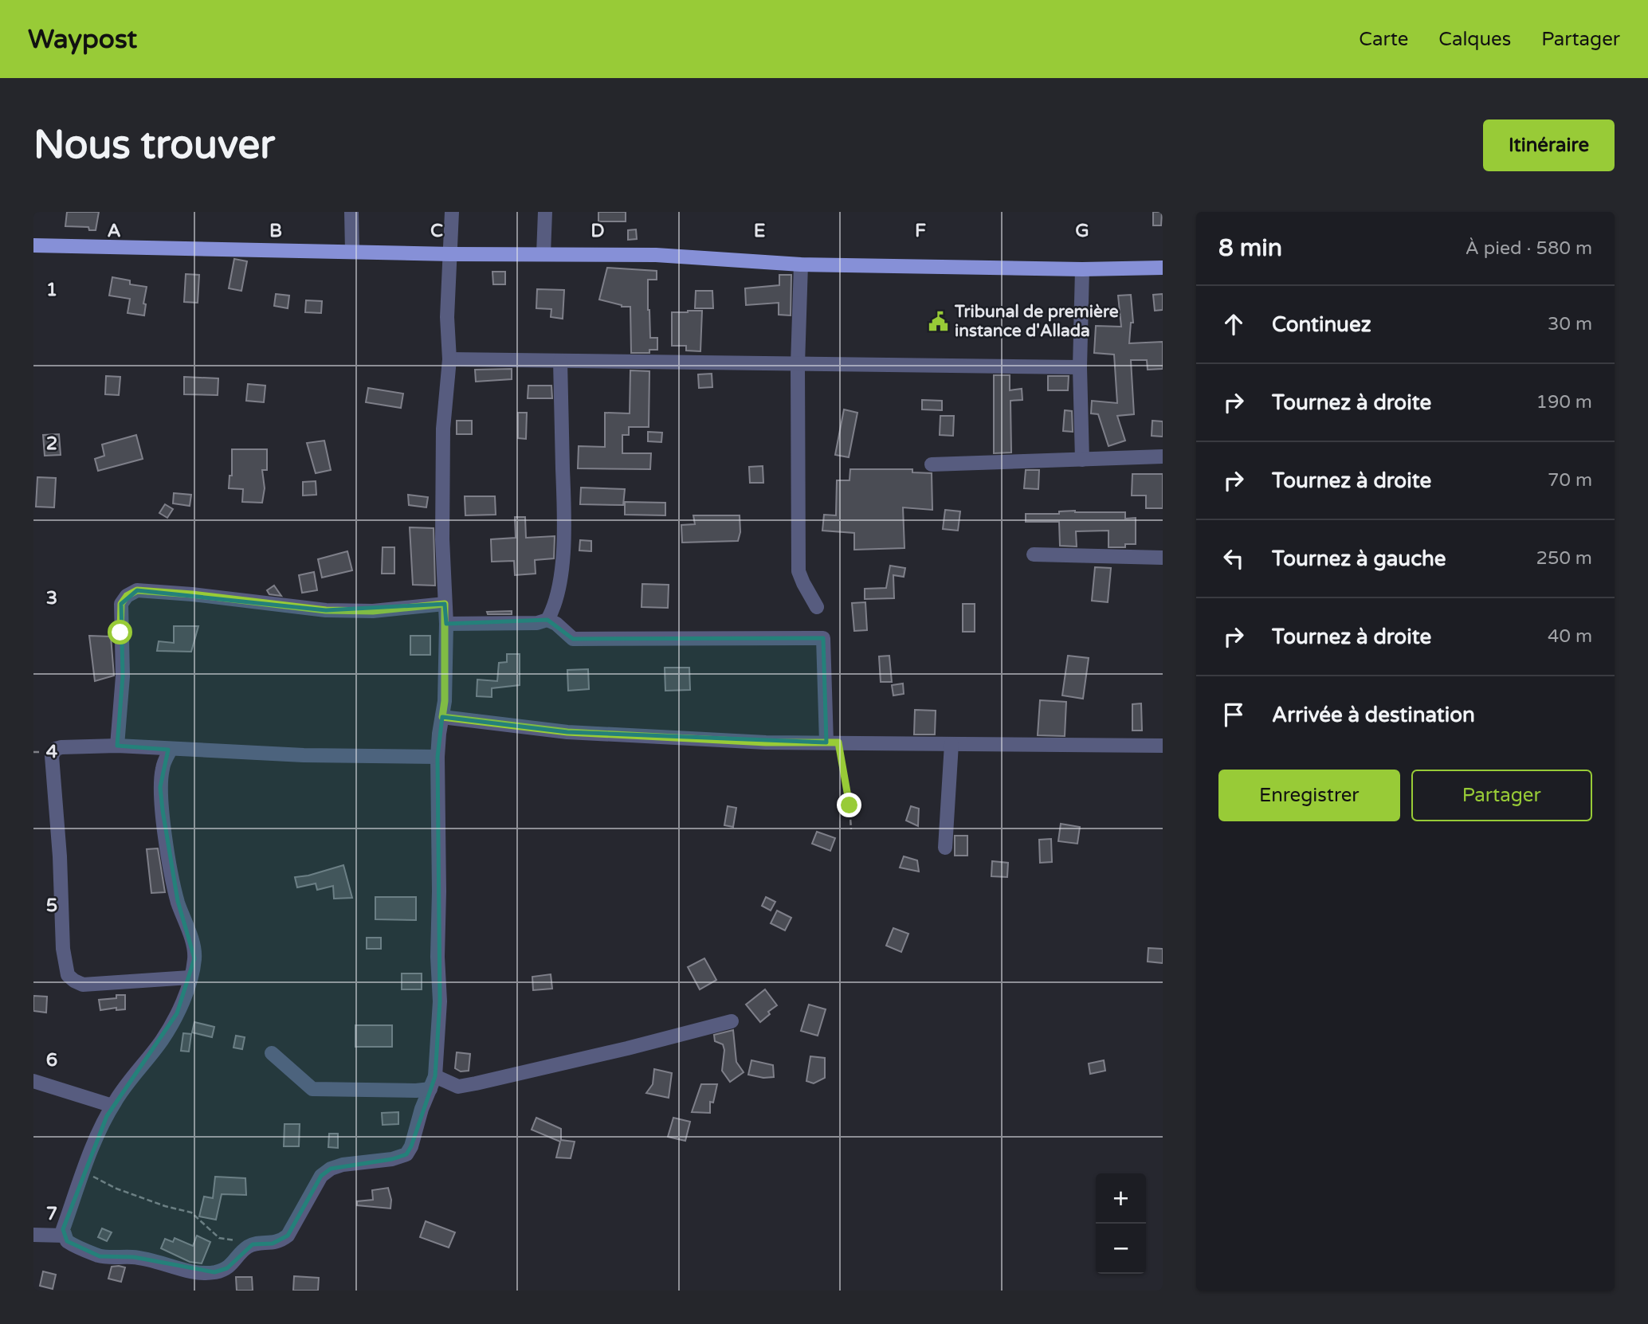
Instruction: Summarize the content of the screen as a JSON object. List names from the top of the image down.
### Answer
{
  "places": {
    "public building": ["Tribunal de première instance d'Allada"]
  },
  "page": {
    "header": "Waypost",
    "nav": ["Carte", "Calques", "Partager"],
    "buttons": [
      "Itinéraire",
      ["Enregistrer", "Partager"]
    ],
    "title": "Nous trouver",
    "heading": ["8 min", "À pied · 580 m"],
    "list": [
      ["Continuez", "30 m"],
      ["Tournez à droite", "190 m"],
      ["Tournez à droite", "70 m"],
      ["Tournez à gauche", "250 m"],
      ["Tournez à droite", "40 m"],
      "Arrivée à destination"
    ],
    "map_buttons": ["+", "−"]
  },
  "grid": {
    "columns": [
      "A",
      "B",
      "C",
      "D",
      "E",
      "F",
      "G"
    ],
    "rows": [
      "1",
      "2",
      "3",
      "4",
      "5",
      "6",
      "7"
    ]
  }
}
